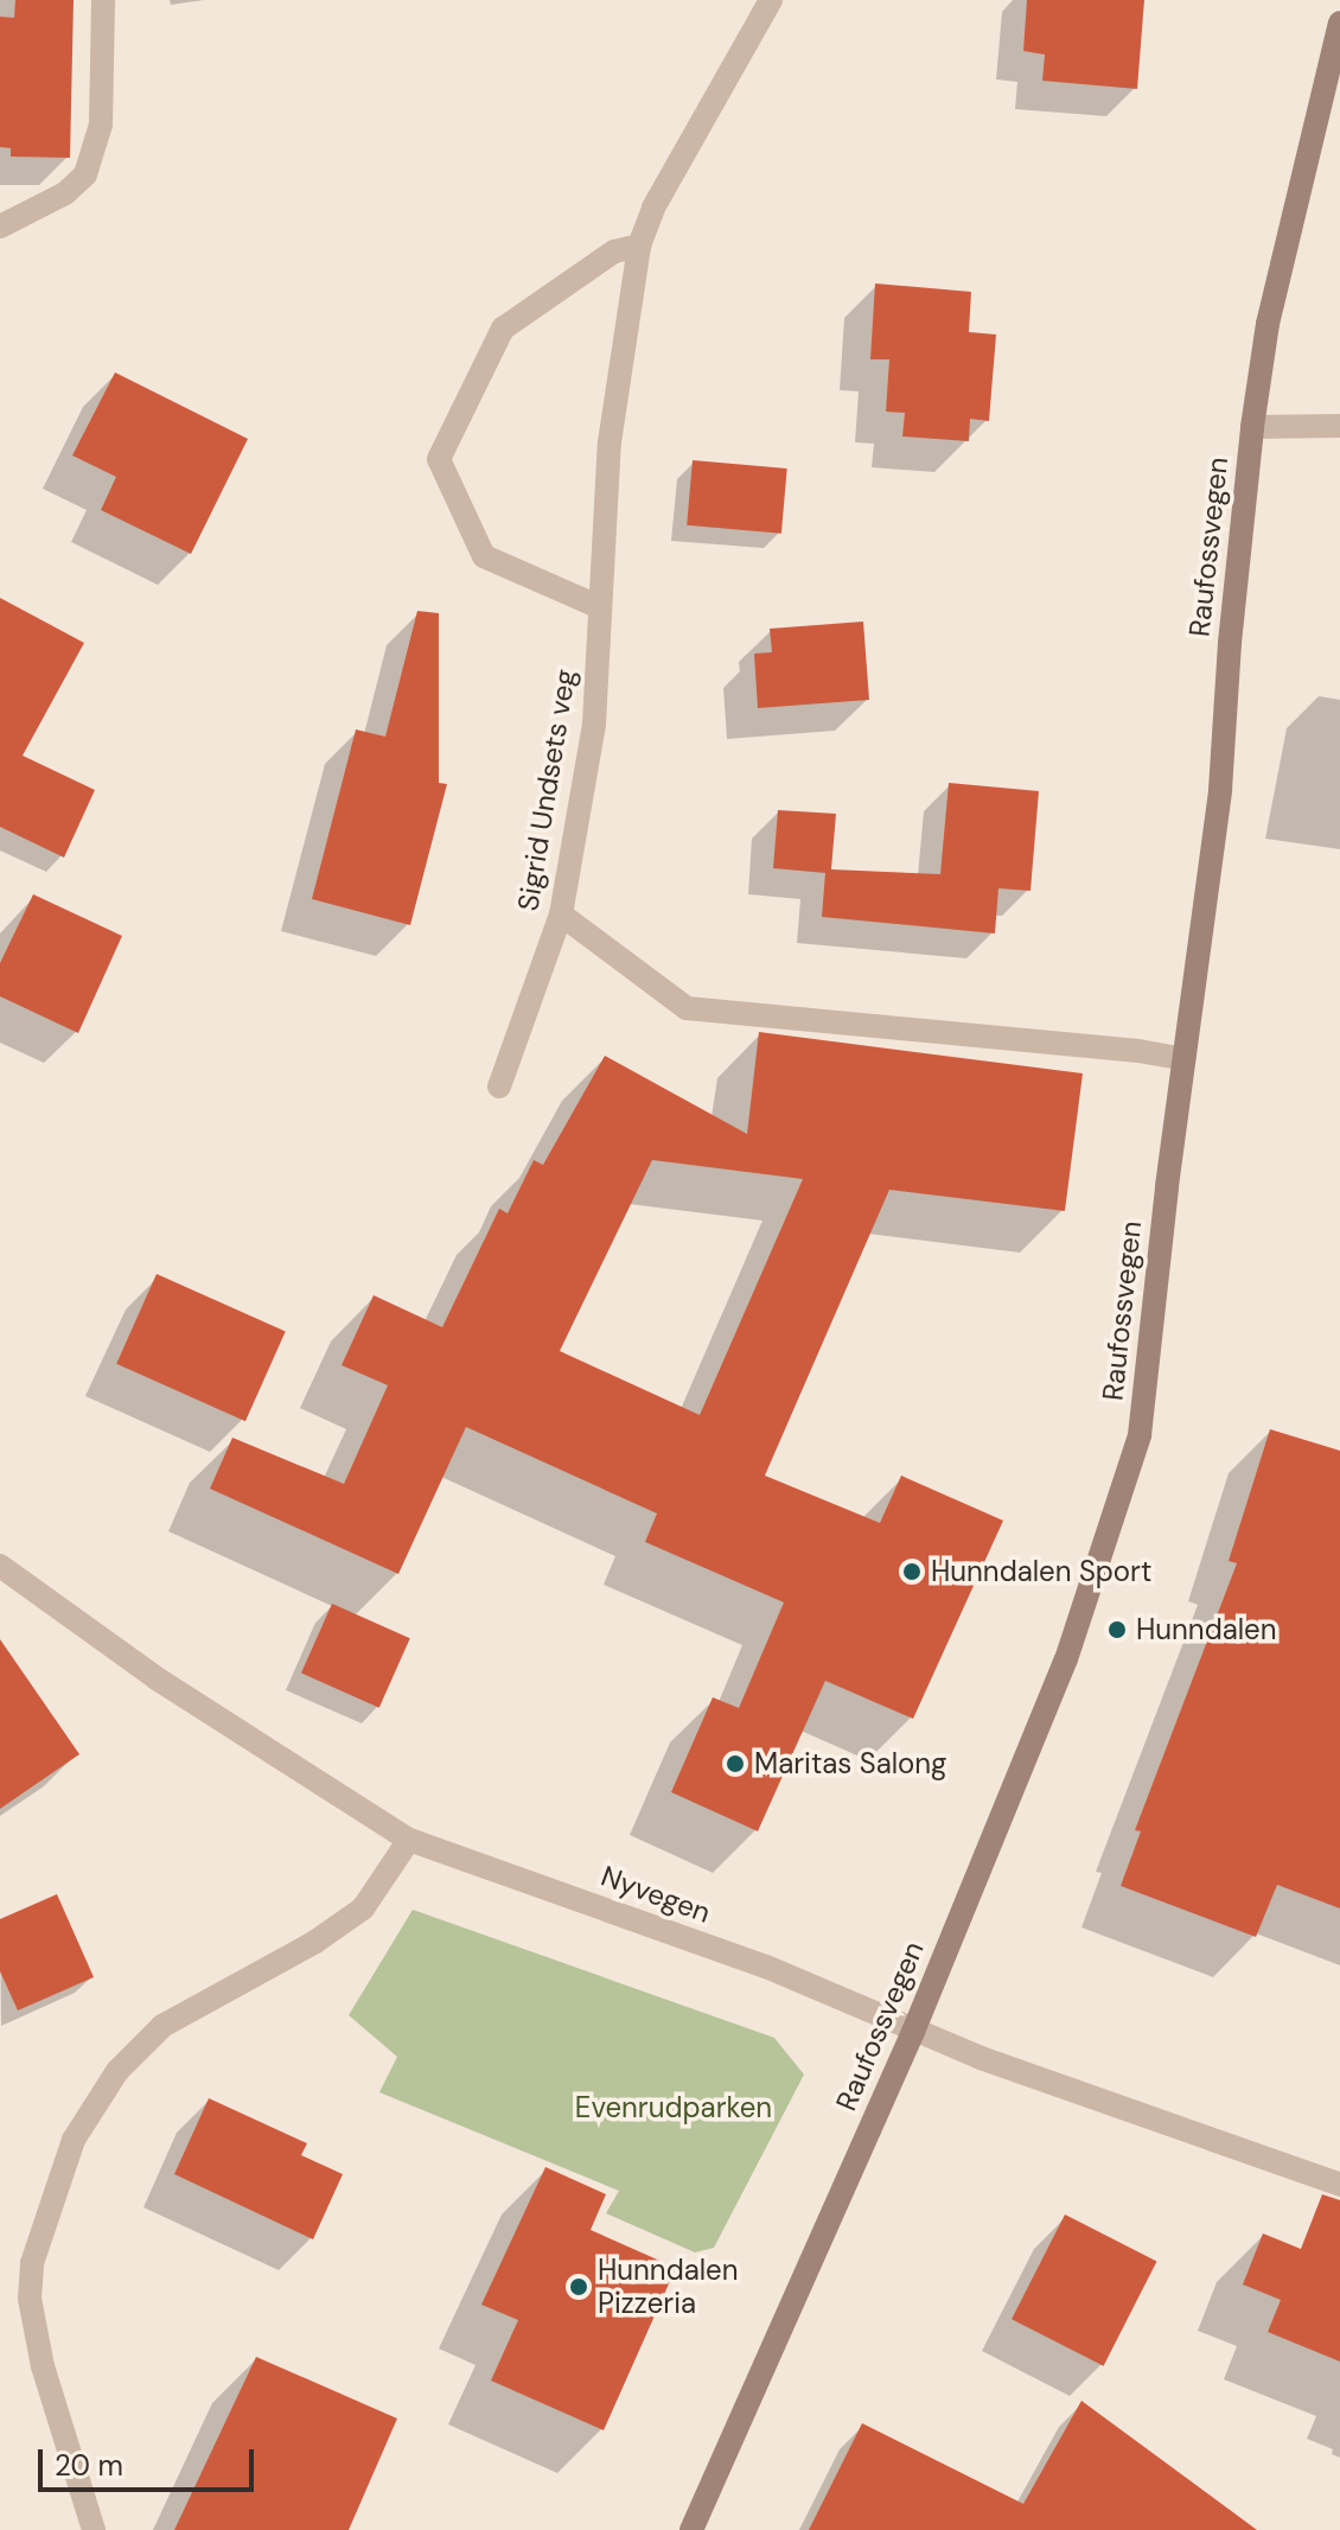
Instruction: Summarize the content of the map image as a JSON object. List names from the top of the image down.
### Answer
{
  "streets": {
    "main road": ["Raufossvegen"],
    "street": ["Sigrid Undsets veg", "Nyvegen"]
  },
  "crossings": [
    ["Raufossvegen", "Nyvegen"]
  ],
  "parks": ["Evenrudparken"],
  "places": [
    "Hunndalen Sport",
    "Hunndalen",
    "Maritas Salong",
    "Hunndalen Pizzeria"
  ],
  "scale_bar": "20 m"
}
